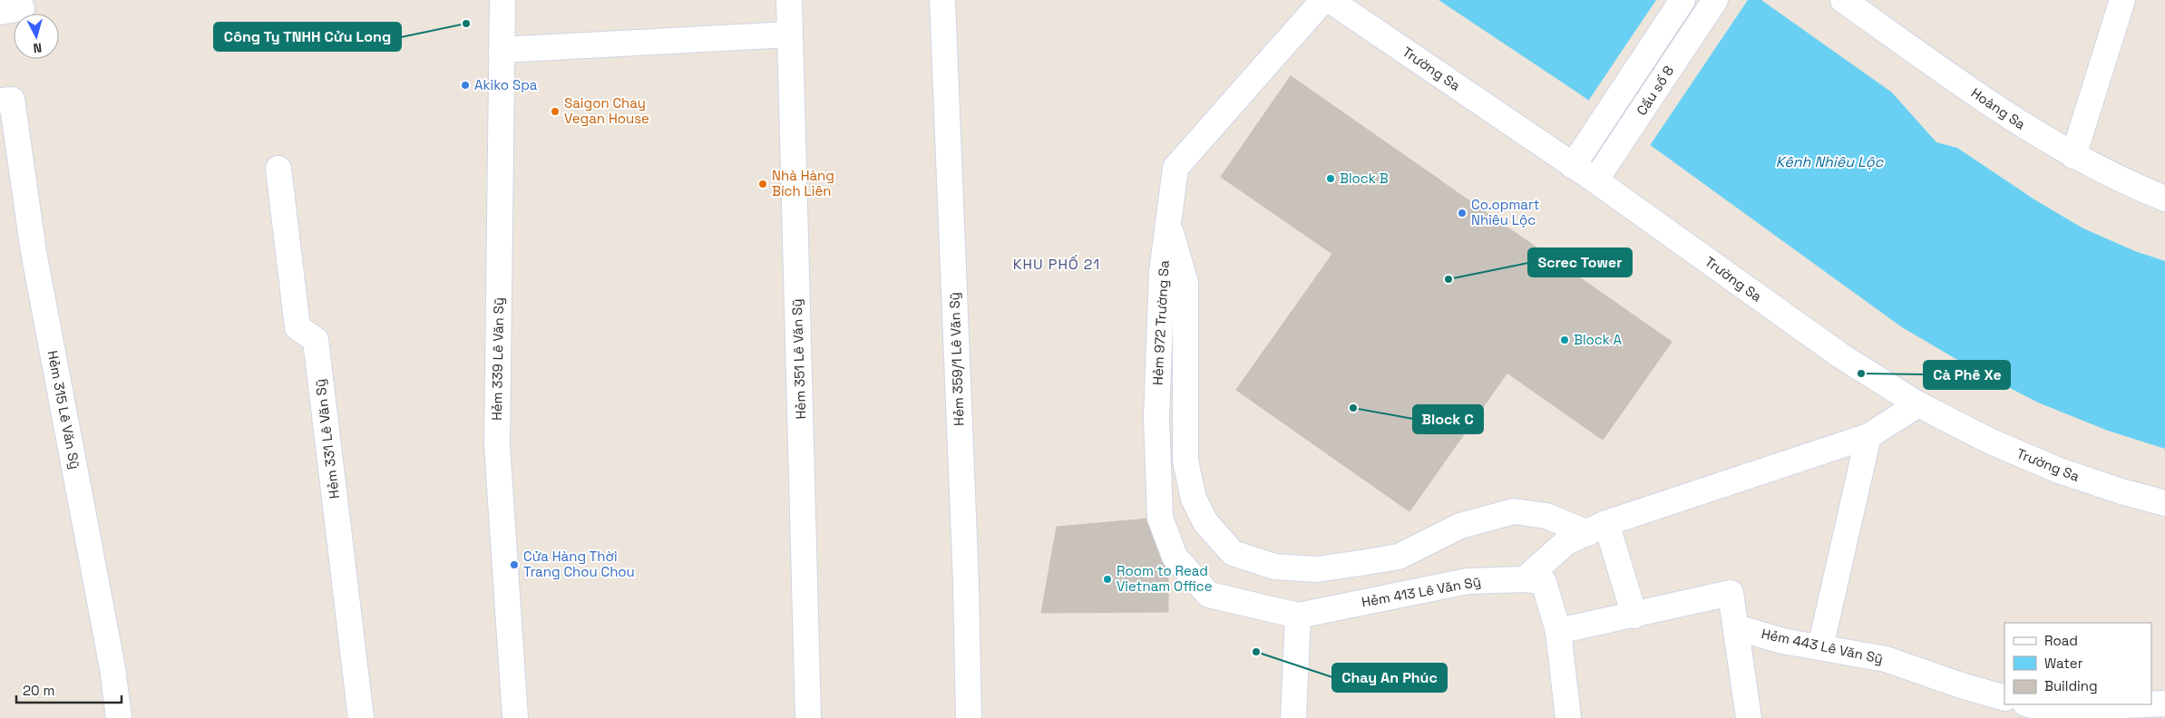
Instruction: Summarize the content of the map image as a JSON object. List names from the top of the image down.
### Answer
{
  "streets": {
    "street": [
      "Trường Sa",
      "Cầu số 8",
      "Hoàng Sa",
      "Hẻm 972 Trường Sa",
      "Hẻm 339 Lê Văn Sỹ",
      "Hẻm 351 Lê Văn Sỹ",
      "Hẻm 359/1 Lê Văn Sỹ",
      "Hẻm 315 Lê Văn Sỹ",
      "Hẻm 331 Lê Văn Sỹ",
      "Hẻm 413 Lê Văn Sỹ",
      "Hẻm 443 Lê Văn Sỹ"
    ]
  },
  "crossings": [
    ["Trường Sa", "Cầu số 8"],
    ["Hẻm 972 Trường Sa", "Hẻm 413 Lê Văn Sỹ"]
  ],
  "districts": ["KHU PHỐ 21"],
  "water": ["Kênh Nhiêu Lộc"],
  "places": [
    "Công Ty TNHH Cửu Long",
    "Akiko Spa",
    "Saigon Chay Vegan House",
    "Block B",
    "Nhà Hàng Bích Liên",
    "Co.opmart Nhiêu Lộc",
    "Screc Tower",
    "Block A",
    "Cà Phê Xe",
    "Block C",
    "Cửa Hàng Thời Trang Chou Chou",
    "Room to Read Vietnam Office",
    "Chay An Phúc"
  ],
  "legend": ["Road", "Water", "Building"],
  "scale_bar": "20 m",
  "north": "bottom"
}
